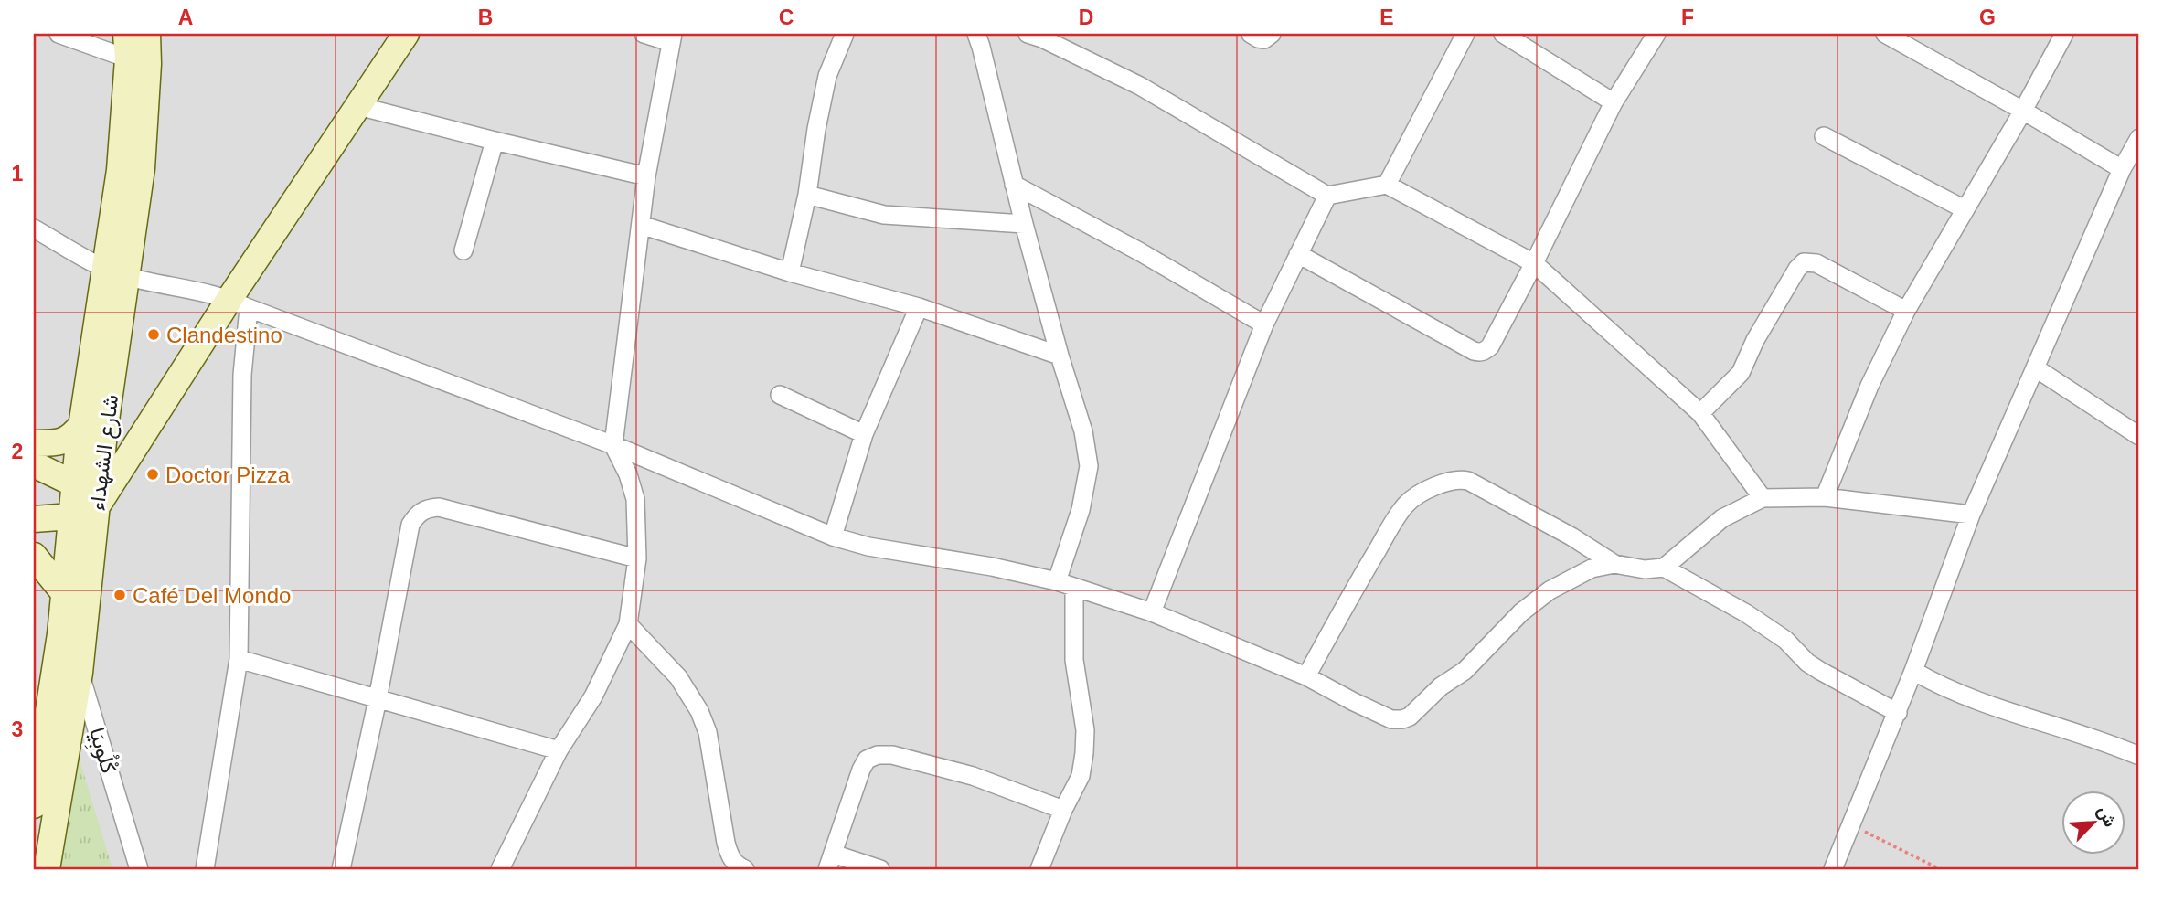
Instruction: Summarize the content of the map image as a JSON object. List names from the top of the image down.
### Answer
{
  "streets": {
    "street": ["شارع الشهداء", "كْلُوبِيَا"]
  },
  "crossings": [
    ["شارع الشهداء", "كْلُوبِيَا"]
  ],
  "places": ["Clandestino", "Doctor Pizza", "Café Del Mondo"],
  "north": "top right",
  "grid": {
    "columns": [
      "A",
      "B",
      "C",
      "D",
      "E",
      "F",
      "G"
    ],
    "rows": ["1", "2", "3"]
  }
}
